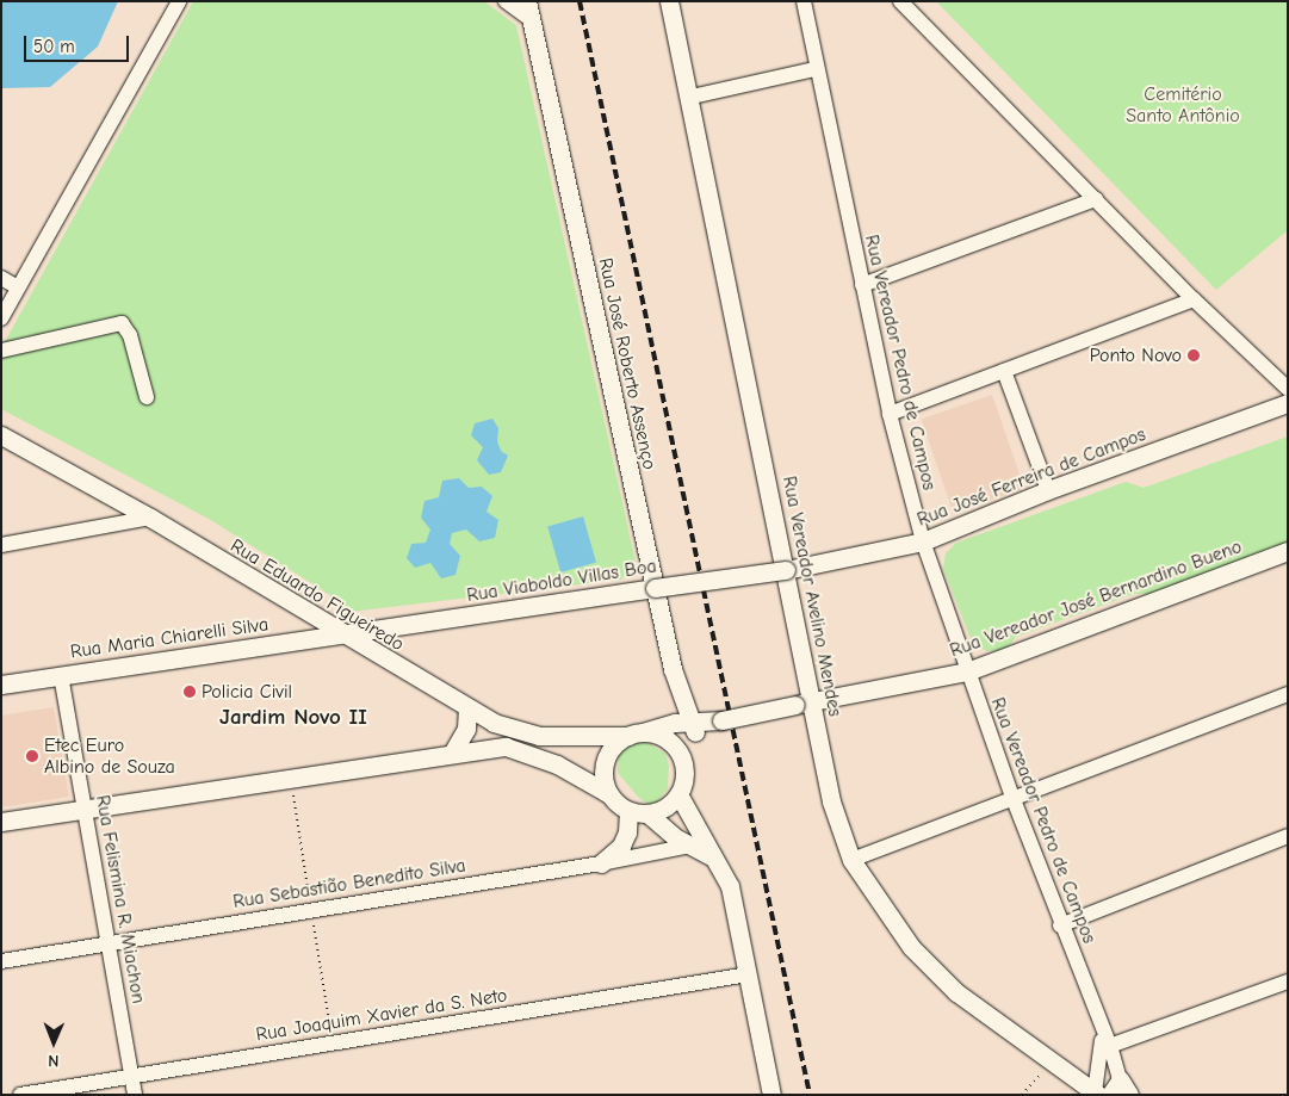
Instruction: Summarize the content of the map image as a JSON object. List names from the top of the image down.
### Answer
{
  "streets": {
    "main road": [
      "Rua José Roberto Assenço",
      "Rua José Ferreira de Campos",
      "Rua Viaboldo Villas Boa",
      "Rua Eduardo Figueiredo",
      "Rua Vereador Avelino Mendes",
      "Rua Vereador José Bernardino Bueno",
      "Rua Maria Chiarelli Silva"
    ],
    "street": [
      "Rua Vereador Pedro de Campos",
      "Rua Sebastião Benedito Silva",
      "Rua Felismina R. Miachon",
      "Rua Joaquim Xavier da S. Neto"
    ]
  },
  "crossings": [
    ["Rua Vereador Pedro de Campos", "Rua José Ferreira de Campos"],
    ["Rua Vereador Pedro de Campos", "Rua Vereador Avelino Mendes"],
    ["Rua Vereador Pedro de Campos", "Rua Vereador José Bernardino Bueno"],
    ["Rua José Roberto Assenço", "Rua Viaboldo Villas Boa"],
    ["Rua José Roberto Assenço", "Rua Vereador José Bernardino Bueno"],
    ["Rua José Ferreira de Campos", "Rua Viaboldo Villas Boa"],
    ["Rua José Ferreira de Campos", "Rua Vereador Avelino Mendes"],
    ["Rua Viaboldo Villas Boa", "Rua Eduardo Figueiredo"],
    ["Rua Viaboldo Villas Boa", "Rua Vereador Avelino Mendes"],
    ["Rua Viaboldo Villas Boa", "Rua Maria Chiarelli Silva"],
    ["Rua Eduardo Figueiredo", "Rua Vereador José Bernardino Bueno"],
    ["Rua Eduardo Figueiredo", "Rua Maria Chiarelli Silva"],
    ["Rua Vereador Avelino Mendes", "Rua Vereador José Bernardino Bueno"],
    ["Rua Maria Chiarelli Silva", "Rua Felismina R. Miachon"],
    ["Rua Sebastião Benedito Silva", "Rua Felismina R. Miachon"],
    ["Rua Felismina R. Miachon", "Rua Joaquim Xavier da S. Neto"]
  ],
  "districts": ["Jardim Novo II"],
  "parks": ["Cemitério Santo Antônio"],
  "places": ["Ponto Novo", "Policia Civil", "Etec Euro Albino de Souza"],
  "scale_bar": "50 m",
  "north": "bottom"
}
